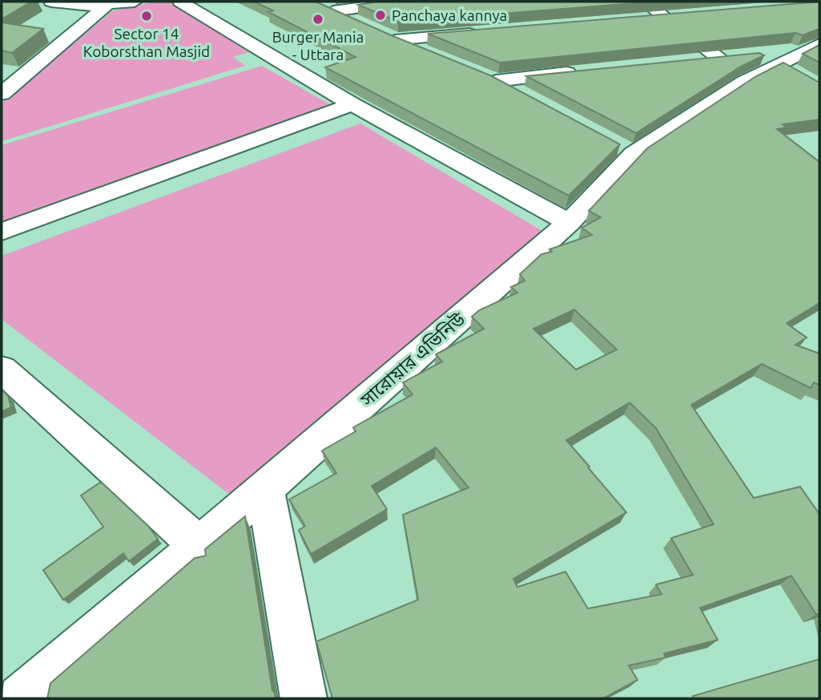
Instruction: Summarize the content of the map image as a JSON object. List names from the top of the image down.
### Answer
{
  "streets": {
    "street": ["সারোয়ার এভিনিউ"]
  },
  "places": ["Panchaya kannya", "Sector 14 Koborsthan Masjid", "Burger Mania - Uttara"]
}
